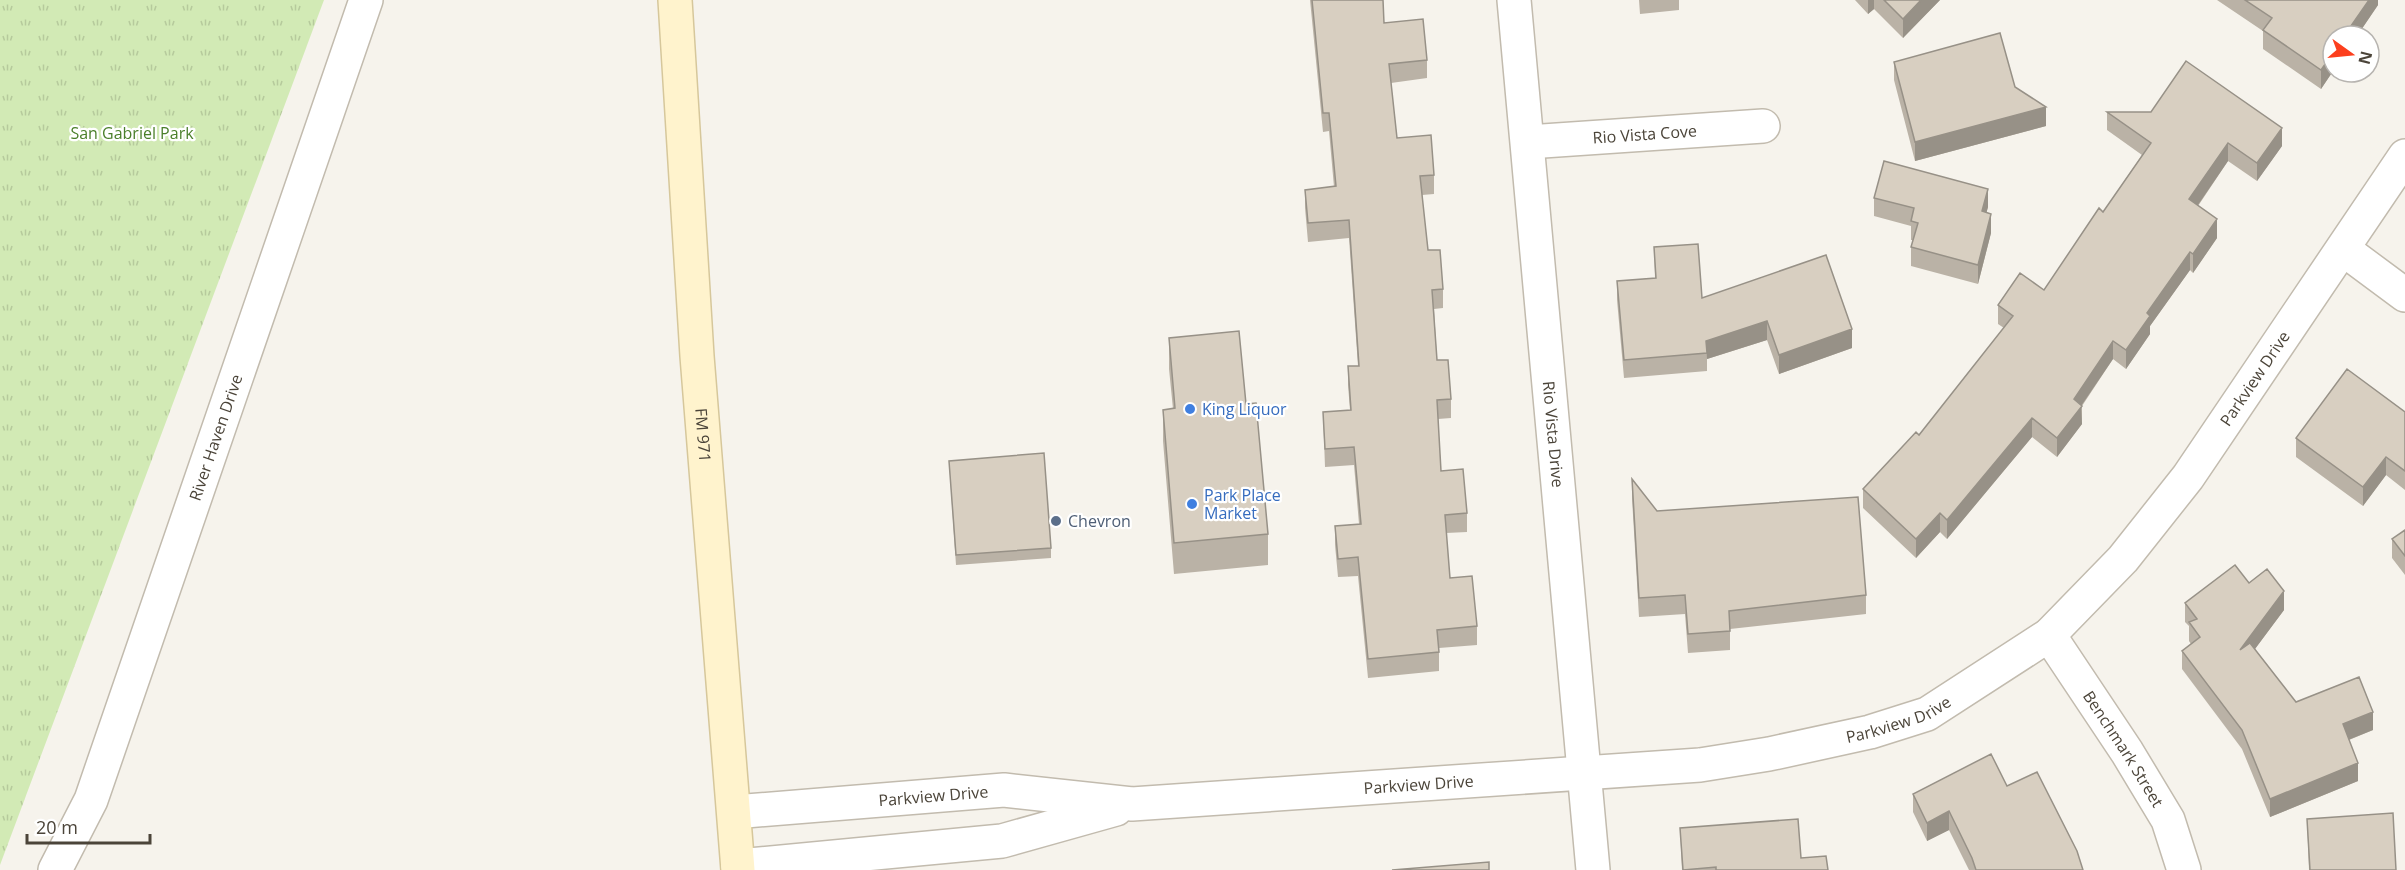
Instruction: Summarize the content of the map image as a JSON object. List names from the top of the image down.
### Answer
{
  "streets": {
    "main road": ["FM 971"],
    "street": [
      "Rio Vista Cove",
      "Parkview Drive",
      "Rio Vista Drive",
      "River Haven Drive",
      "Benchmark Street"
    ]
  },
  "crossings": [
    ["Rio Vista Cove", "Rio Vista Drive"],
    ["Parkview Drive", "FM 971"],
    ["Parkview Drive", "Rio Vista Drive"],
    ["Parkview Drive", "Benchmark Street"]
  ],
  "parks": ["San Gabriel Park"],
  "places": ["King Liquor", "Park Place Market", "Chevron"],
  "scale_bar": "20 m",
  "north": "right"
}
